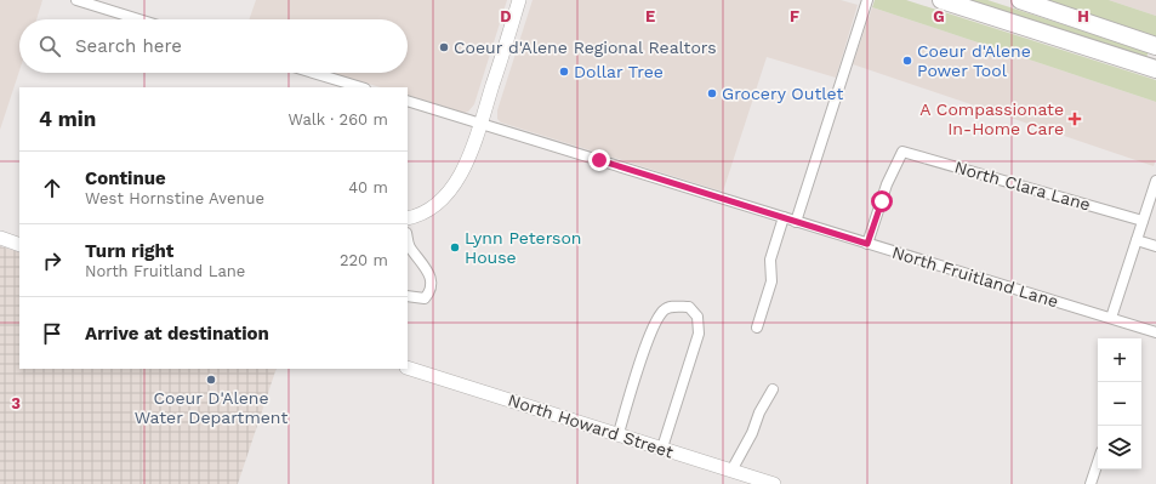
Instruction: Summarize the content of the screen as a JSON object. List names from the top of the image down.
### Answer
{
  "streets": {
    "street": ["North Clara Lane", "North Fruitland Lane", "North Howard Street"]
  },
  "crossings": [
    ["North Clara Lane", "North Fruitland Lane"]
  ],
  "places": {
    "other": [
      "Coeur d'Alene Regional Realtors",
      "Coeur d'Alene Power Tool",
      "Dollar Tree",
      "Grocery Outlet",
      "Lynn Peterson House",
      "Coeur D'Alene Water Department"
    ],
    "health": ["A Compassionate In-Home Care"]
  },
  "page": {
    "search": "Search here",
    "heading": ["4 min", "Walk · 260 m"],
    "list": [
      ["Continue", "West Hornstine Avenue", "40 m"],
      ["Turn right", "North Fruitland Lane", "220 m"],
      "Arrive at destination"
    ],
    "map_buttons": ["+", "−"]
  },
  "grid": {
    "columns": [
      "D",
      "E",
      "F",
      "G",
      "H"
    ],
    "rows": ["3"]
  }
}
